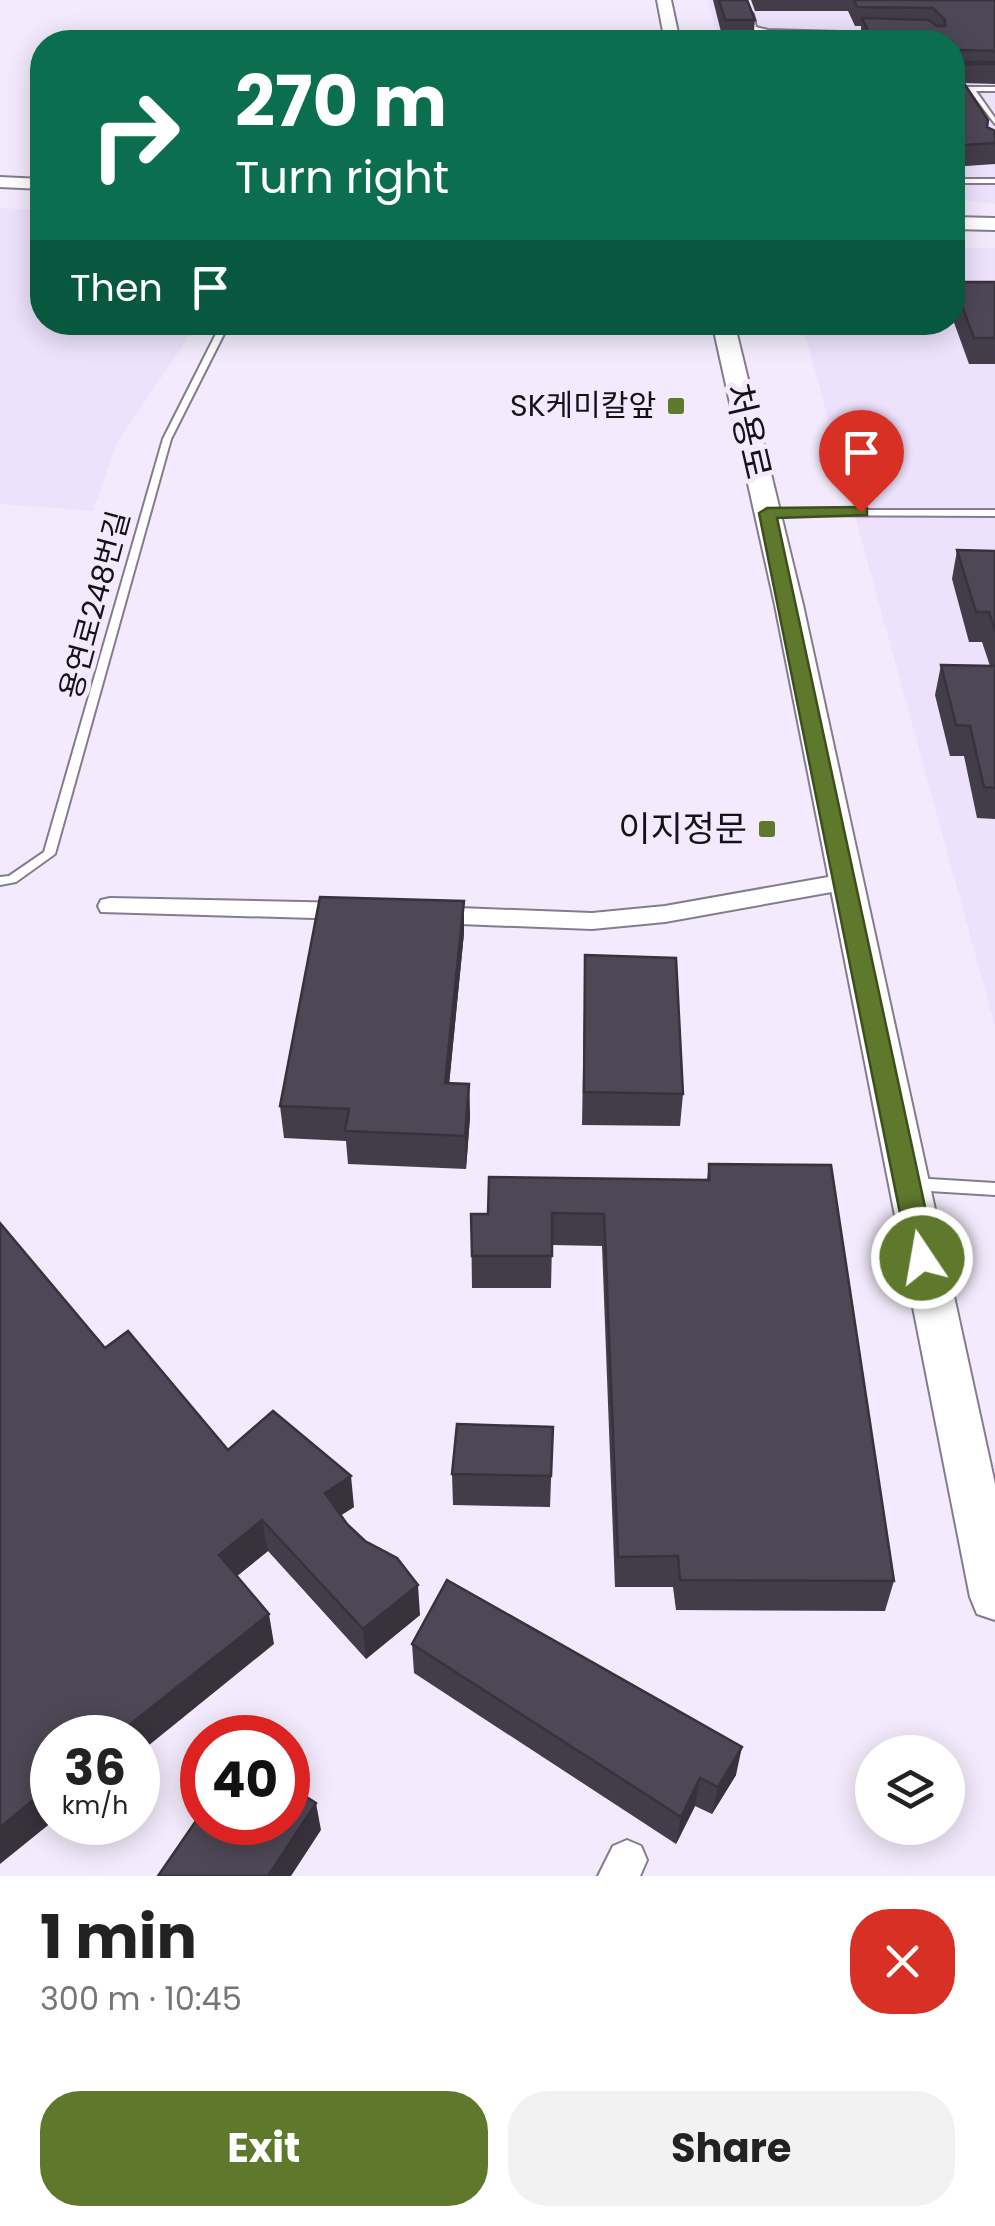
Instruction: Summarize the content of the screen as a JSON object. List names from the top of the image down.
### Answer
{
  "streets": {
    "street": ["처용로"],
    "lane": ["용연로248번길"]
  },
  "places": {
    "transit": ["SK케미칼앞", "이지정문"]
  },
  "page": {
    "turn": ["270 m", "Turn right"],
    "then": "Then",
    "speed": "36 km/h",
    "limit": "40",
    "heading": ["1 min", "300 m · 10:45"],
    "buttons": ["Exit", "Share"]
  }
}
